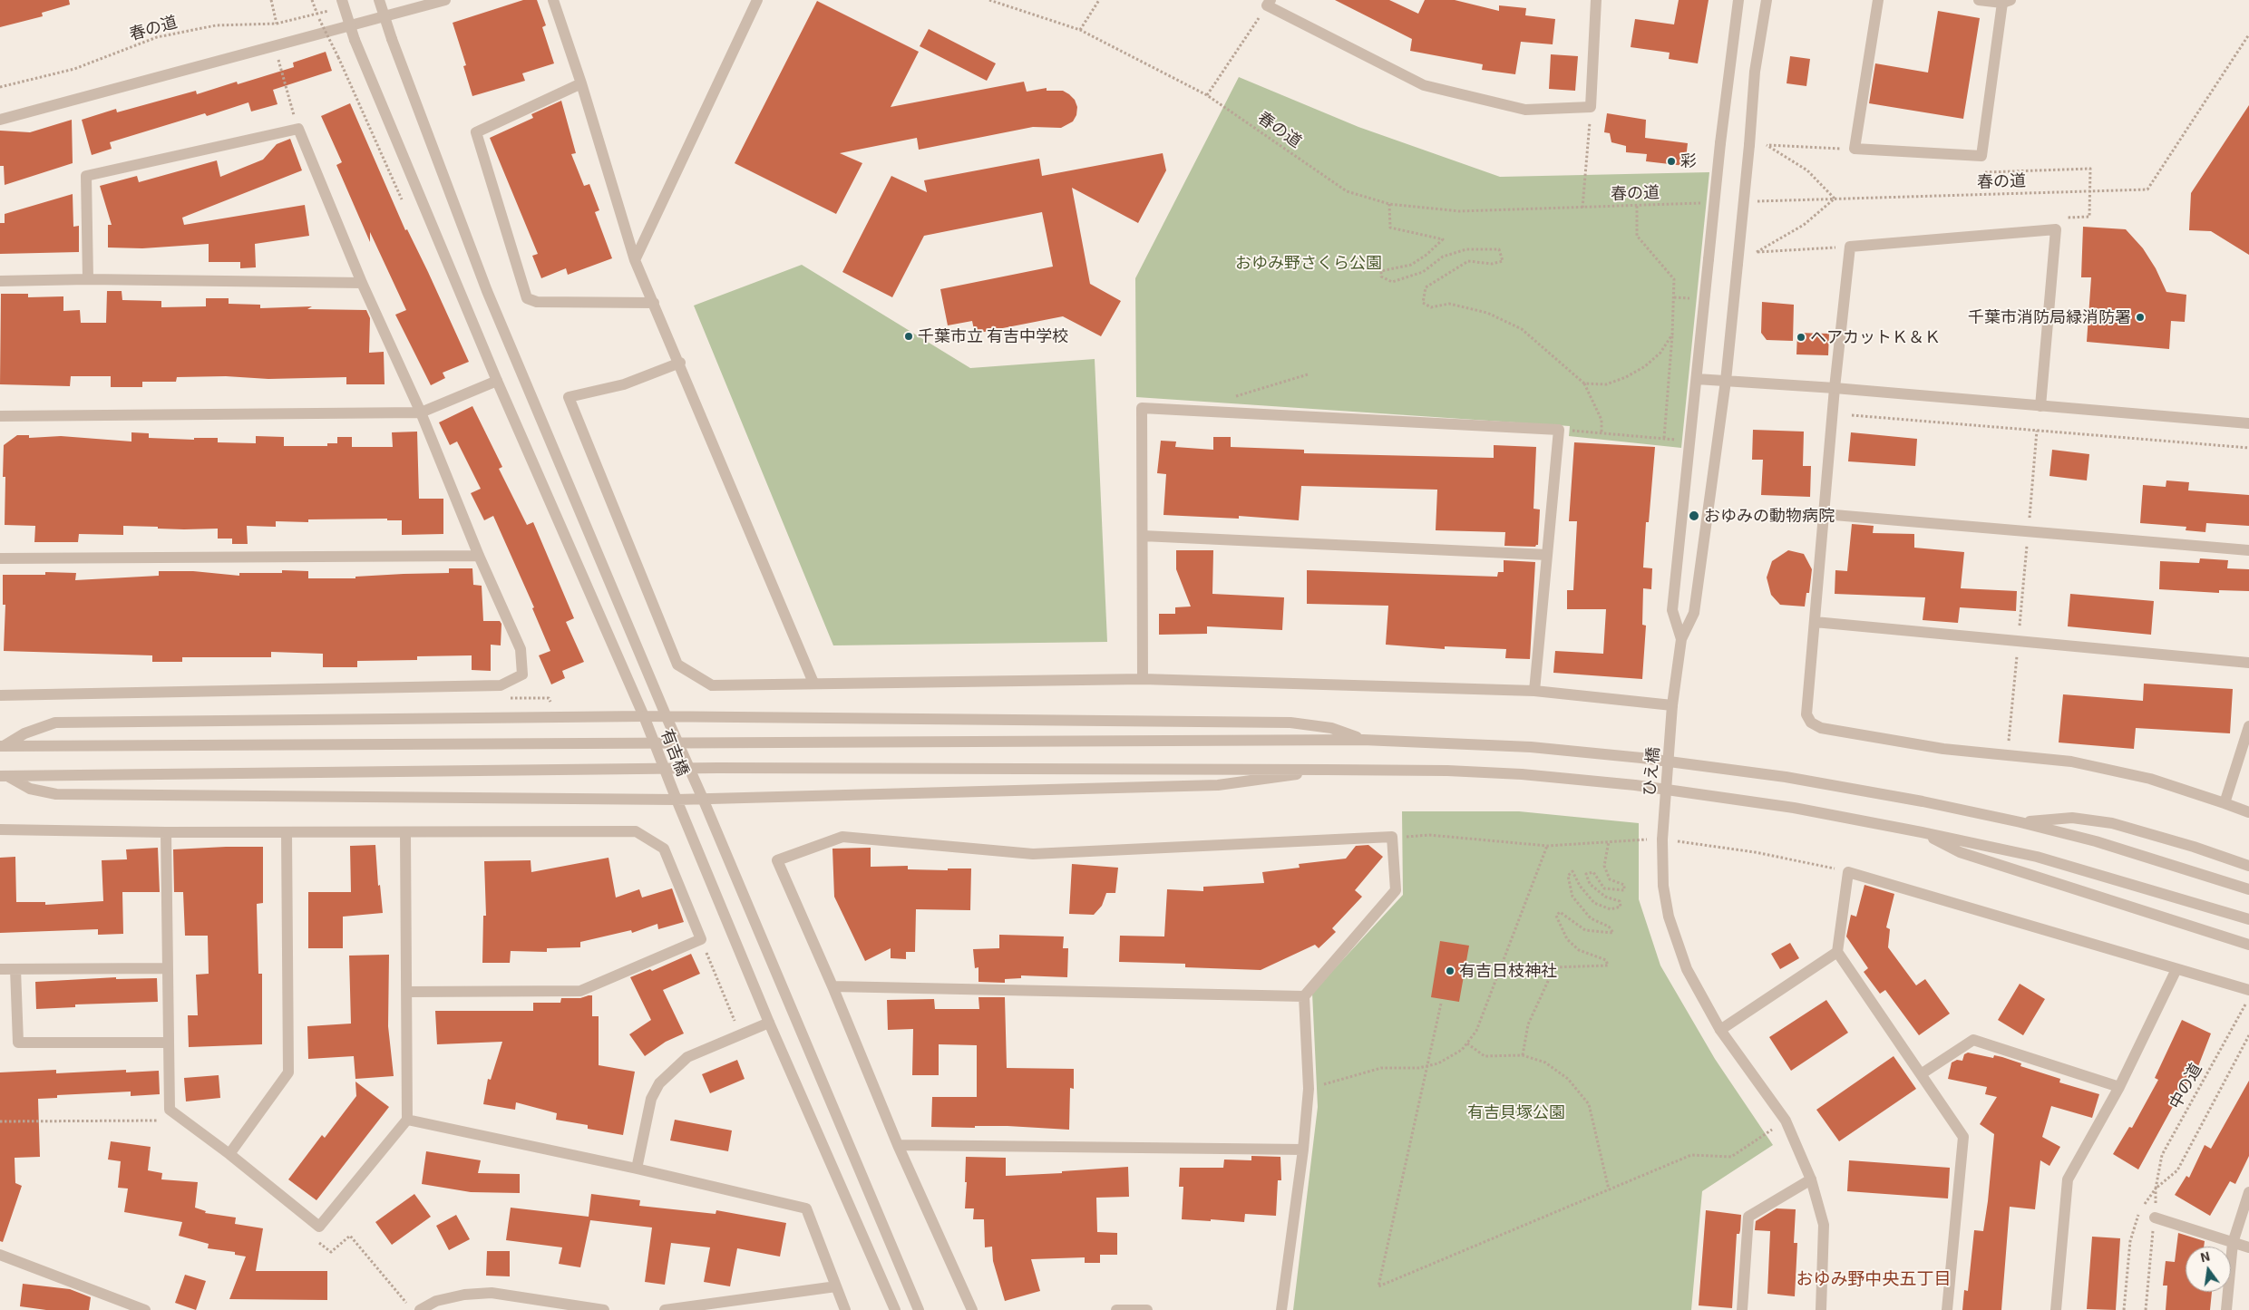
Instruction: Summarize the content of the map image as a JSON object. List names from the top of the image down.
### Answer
{
  "streets": {
    "street": ["有吉橋", "ひえ橋"],
    "path": ["春の道", "中の道"]
  },
  "districts": ["おゆみ野中央五丁目"],
  "parks": ["おゆみ野さくら公園", "有吉貝塚公園"],
  "places": [
    "彩",
    "千葉市消防局緑消防署",
    "千葉市立 有吉中学校",
    "ヘアカットＫ＆Ｋ",
    "おゆみの動物病院",
    "有吉日枝神社"
  ],
  "north": "top"
}
